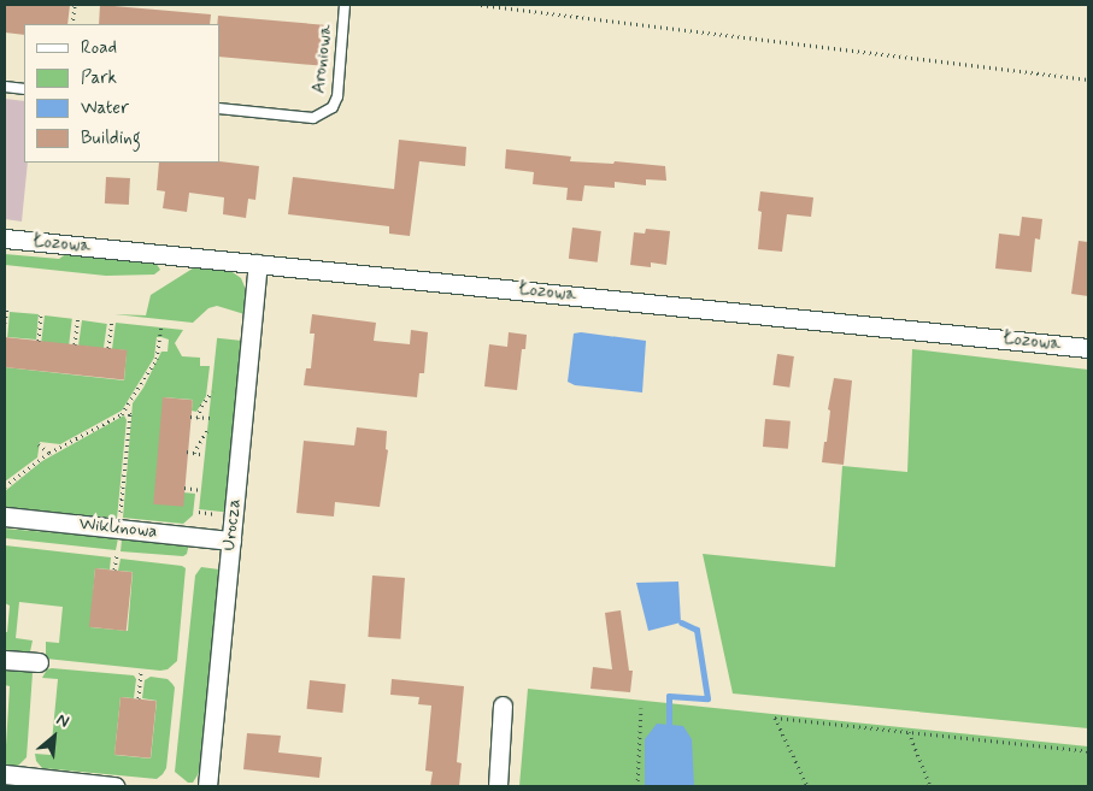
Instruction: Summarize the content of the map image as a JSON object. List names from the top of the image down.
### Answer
{
  "streets": {
    "street": ["Łozowa", "Urocza", "Wiklinowa"],
    "lane": ["Aroniowa"]
  },
  "crossings": [
    ["Łozowa", "Urocza"],
    ["Urocza", "Wiklinowa"]
  ],
  "legend": [
    "Road",
    "Park",
    "Water",
    "Building"
  ],
  "north": "top right"
}
